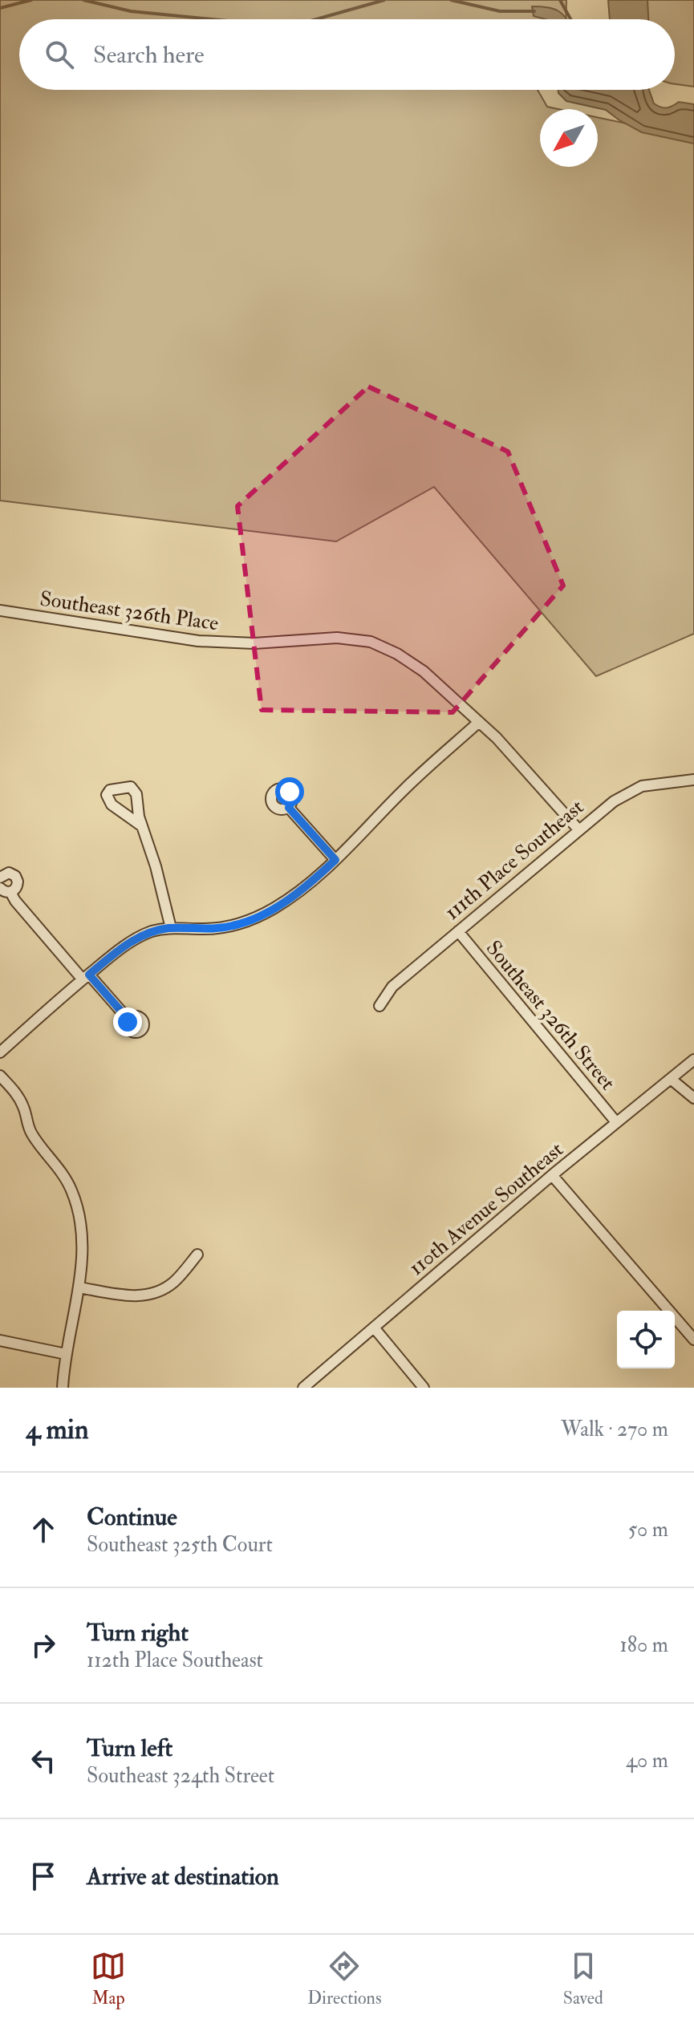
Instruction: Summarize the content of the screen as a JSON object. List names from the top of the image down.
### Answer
{
  "streets": {
    "street": [
      "Southeast 326th Place",
      "111th Place Southeast",
      "Southeast 326th Street",
      "110th Avenue Southeast"
    ]
  },
  "crossings": [
    ["Southeast 326th Place", "111th Place Southeast"],
    ["111th Place Southeast", "Southeast 326th Street"],
    ["Southeast 326th Street", "110th Avenue Southeast"]
  ],
  "north": "bottom left",
  "page": {
    "search": "Search here",
    "heading": ["4 min", "Walk · 270 m"],
    "list": [
      ["Continue", "Southeast 325th Court", "50 m"],
      ["Turn right", "112th Place Southeast", "180 m"],
      ["Turn left", "Southeast 324th Street", "40 m"],
      "Arrive at destination"
    ],
    "nav": ["Map", "Directions", "Saved"]
  }
}
